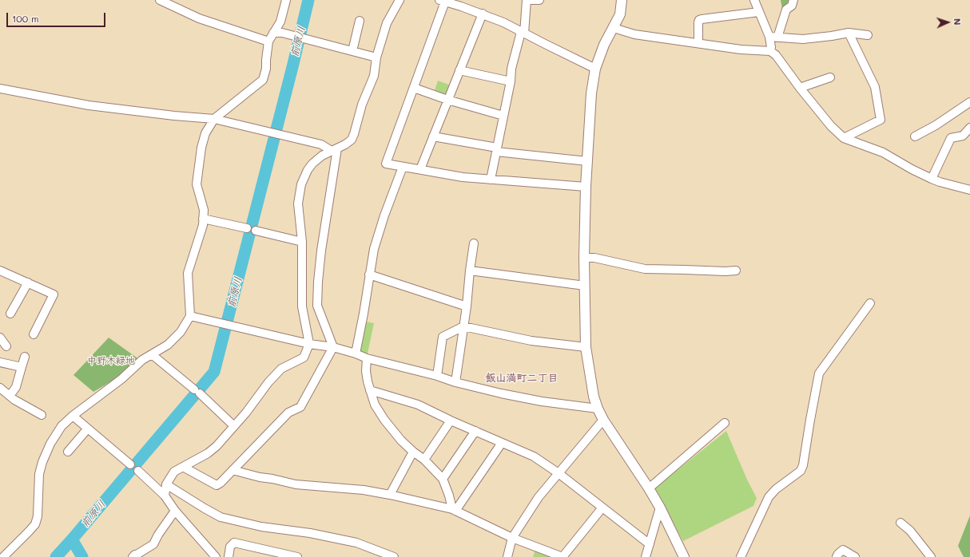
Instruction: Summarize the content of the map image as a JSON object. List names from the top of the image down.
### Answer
{
  "districts": ["飯山満町二丁目"],
  "water": ["前原川"],
  "parks": ["中野木緑地"],
  "scale_bar": "100 m",
  "north": "right"
}
